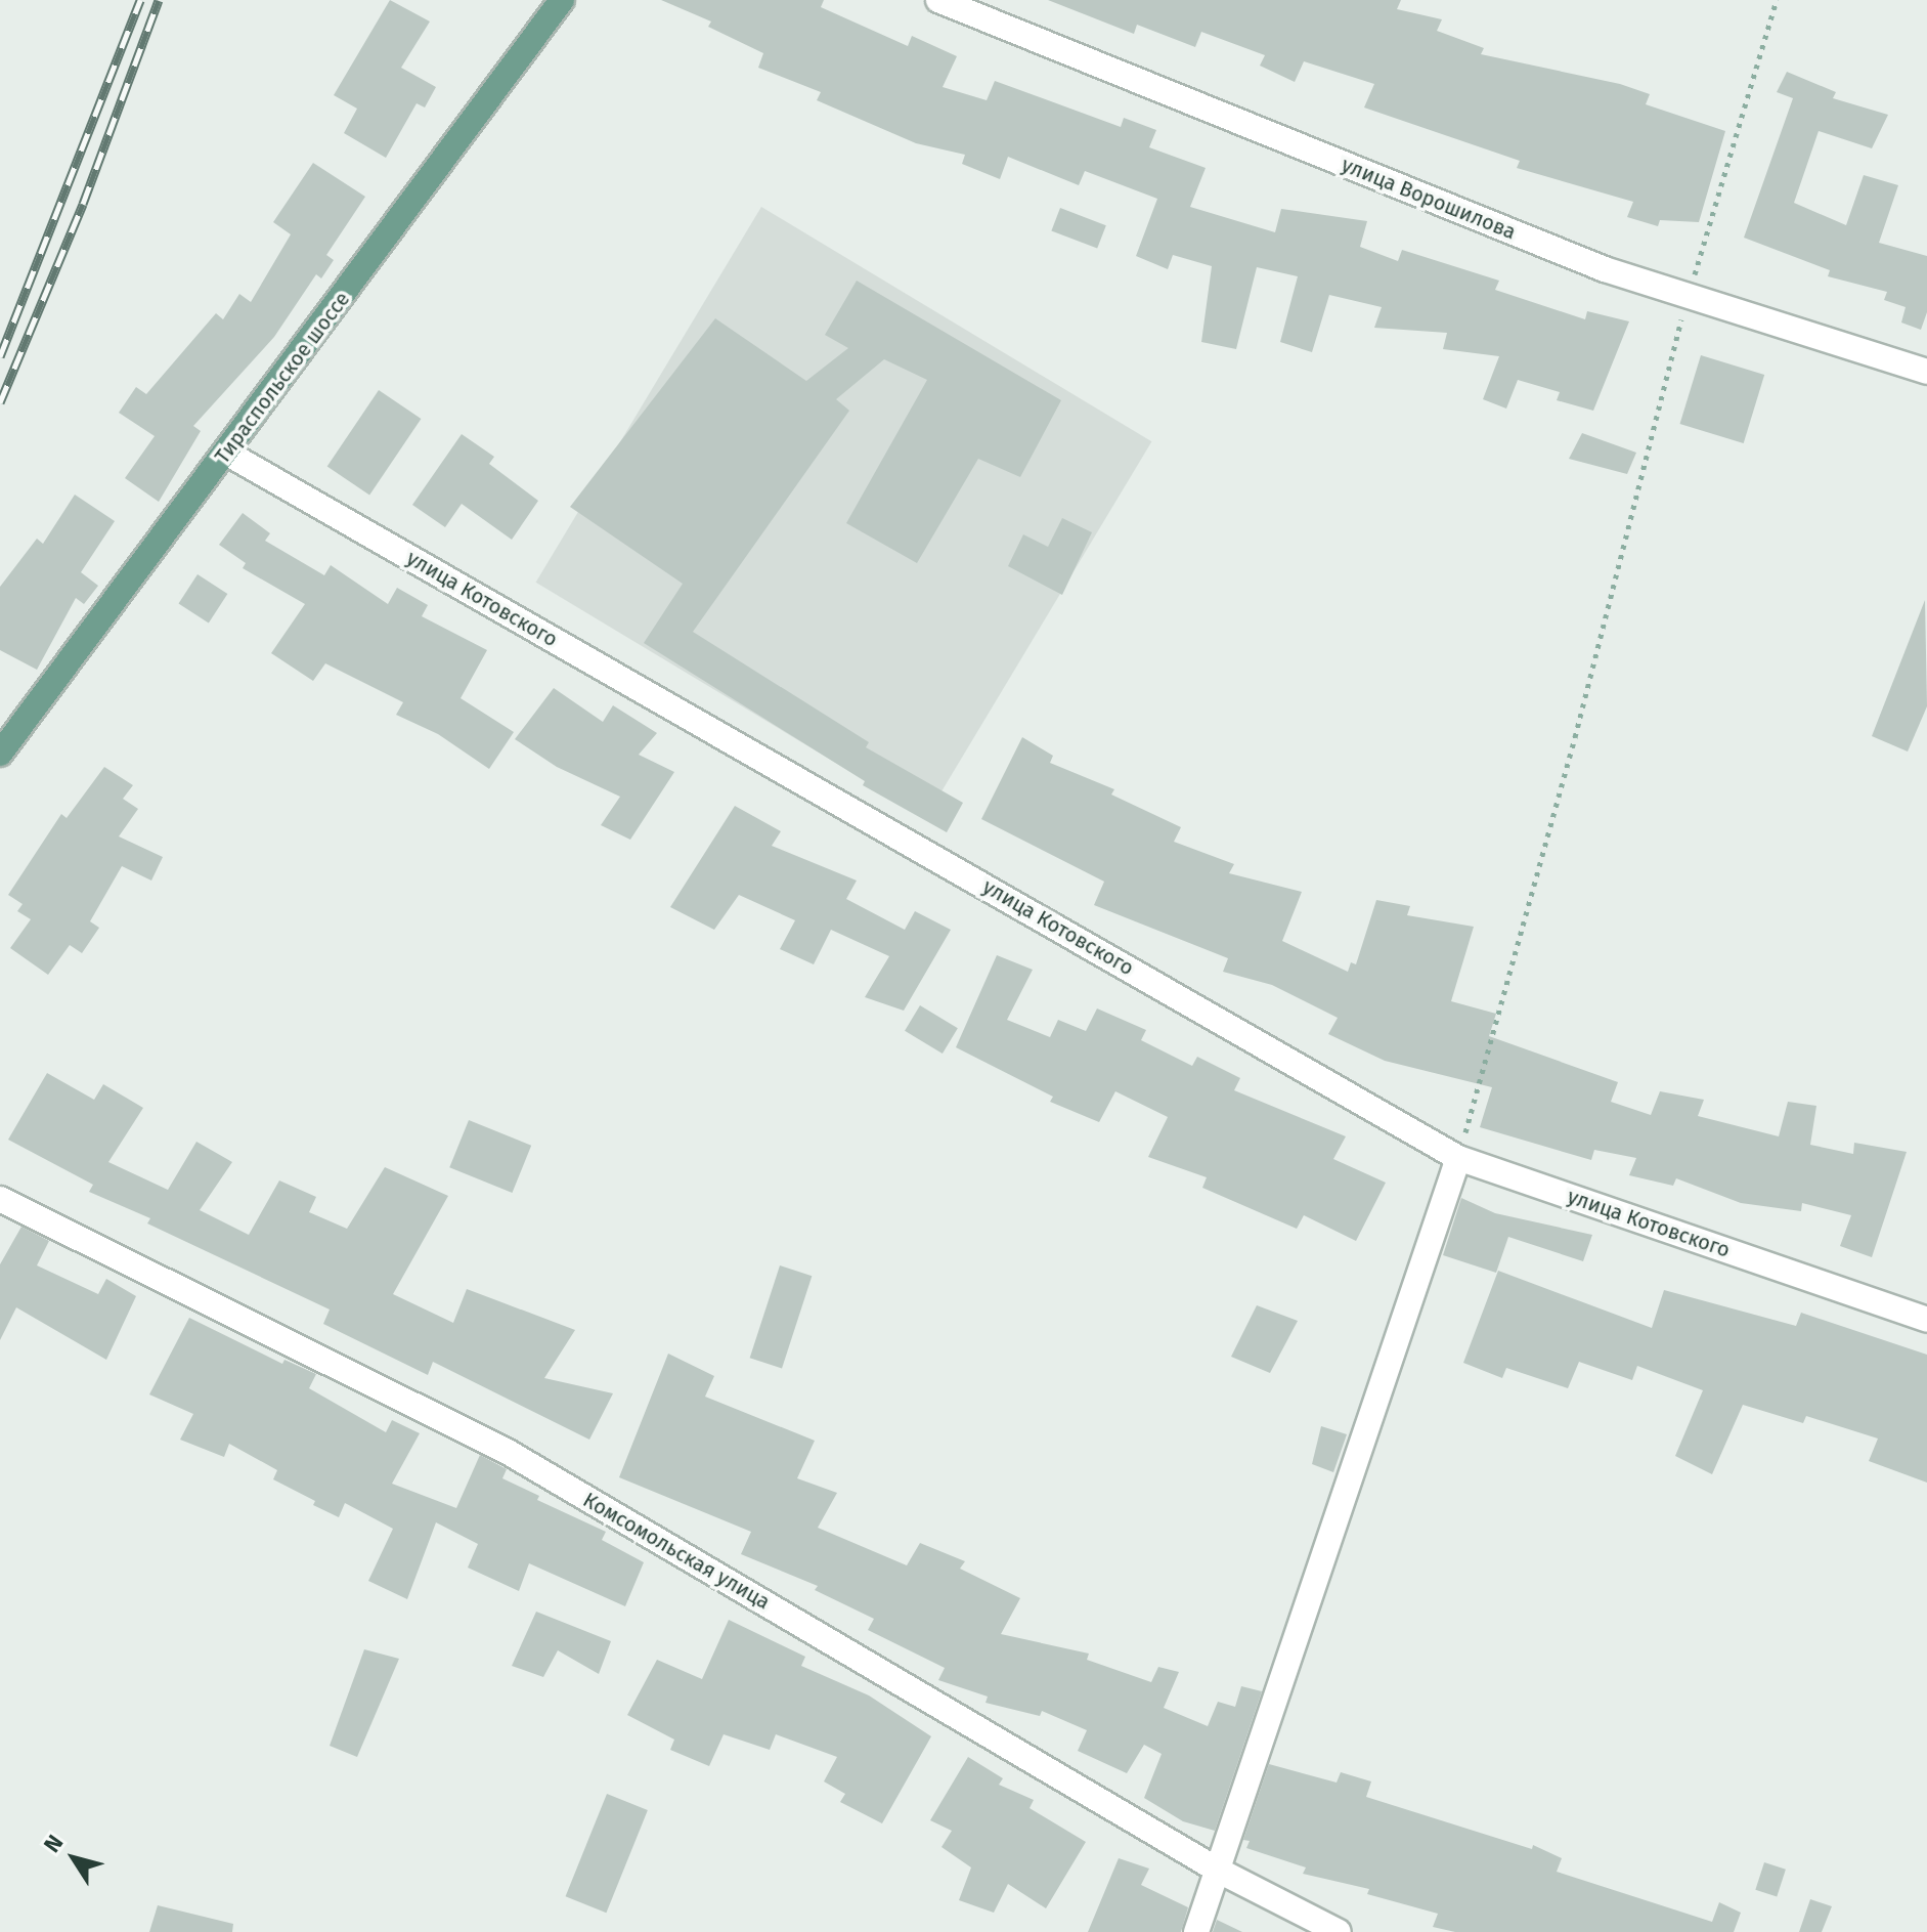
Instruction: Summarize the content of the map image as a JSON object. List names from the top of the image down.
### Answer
{
  "streets": {
    "main road": ["Тираспольское шоссе"],
    "street": ["улица Ворошилова", "улица Котовского", "Комсомольская улица"]
  },
  "crossings": [
    ["Тираспольское шоссе", "улица Котовского"]
  ],
  "north": "top left"
}
